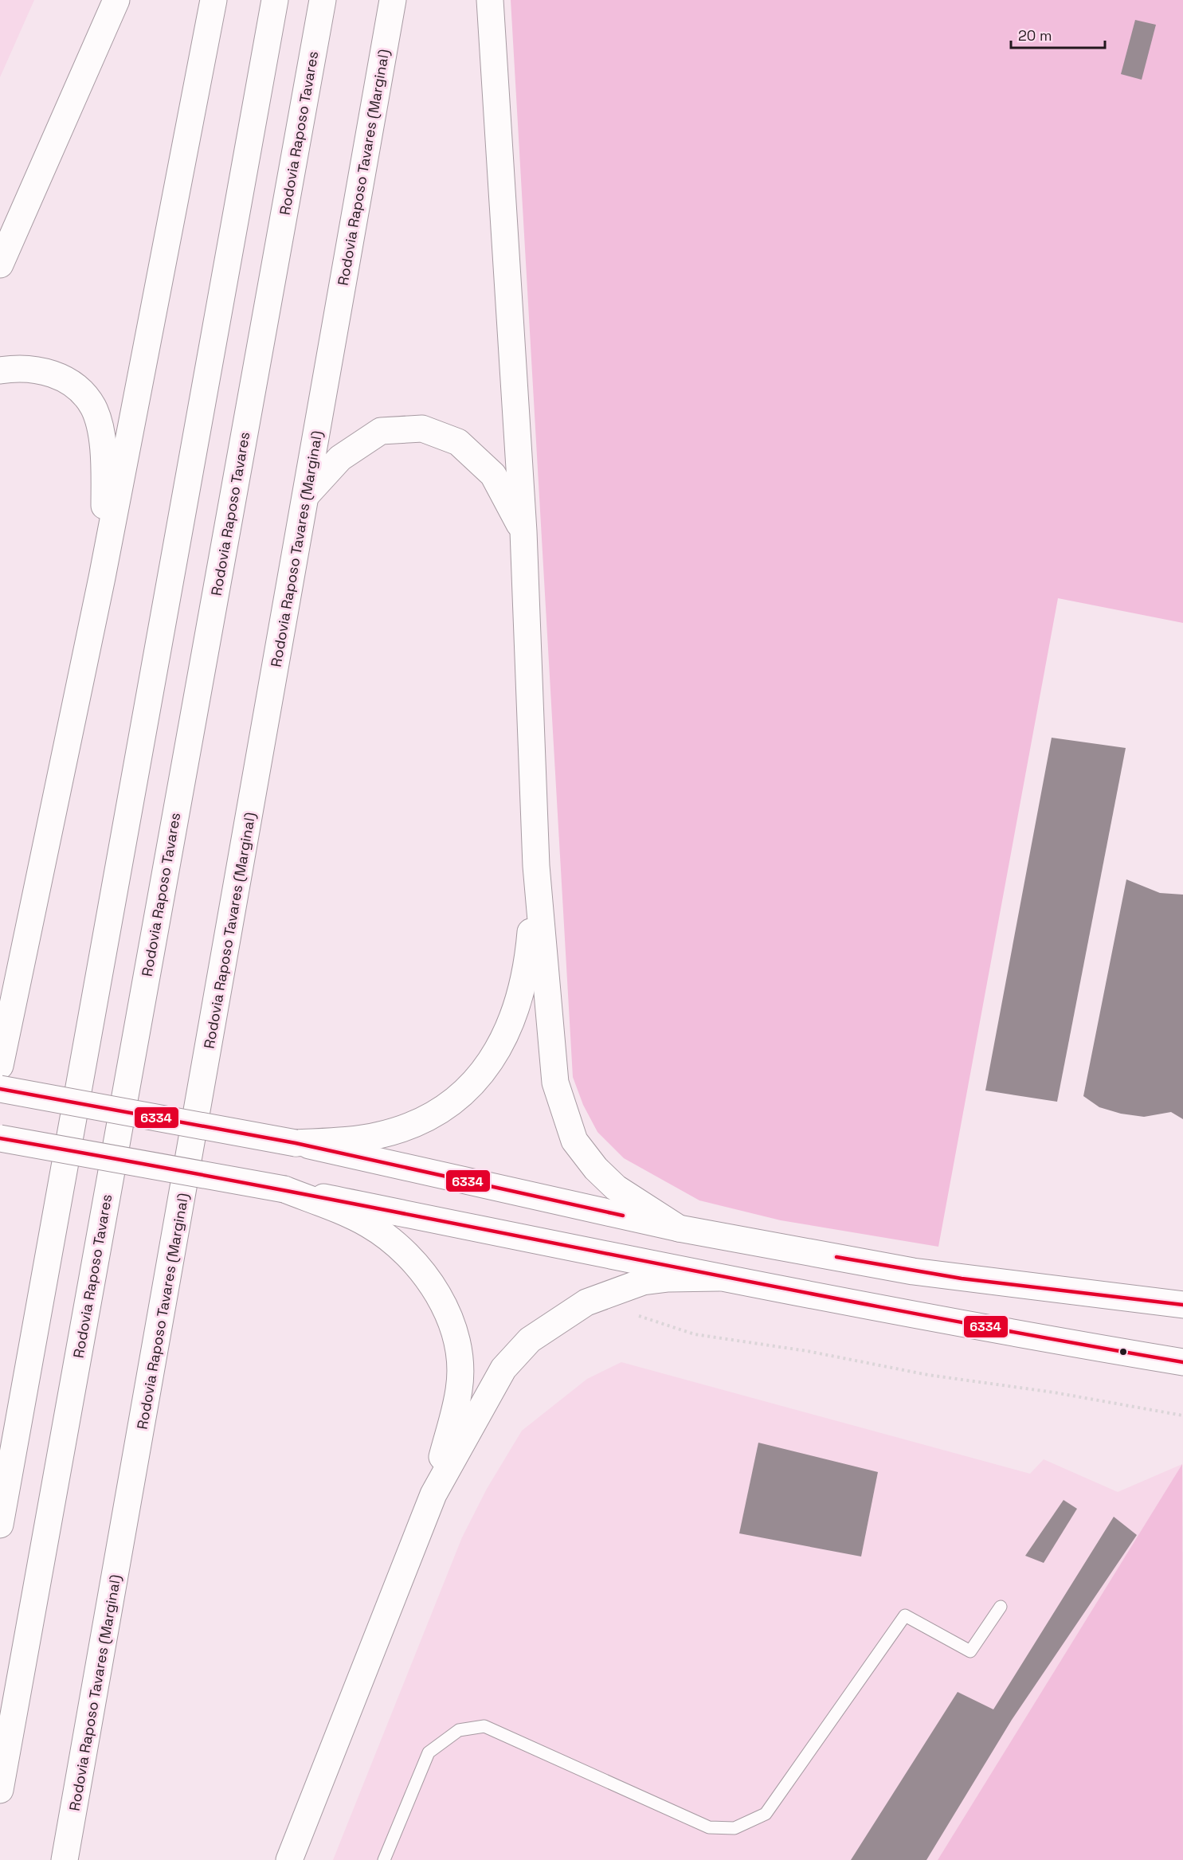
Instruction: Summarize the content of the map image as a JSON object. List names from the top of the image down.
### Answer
{
  "streets": {
    "main road": ["Rodovia Raposo Tavares", "Rodovia Raposo Tavares (Marginal)"]
  },
  "lines": ["transit line 6334"],
  "scale_bar": "20 m"
}
